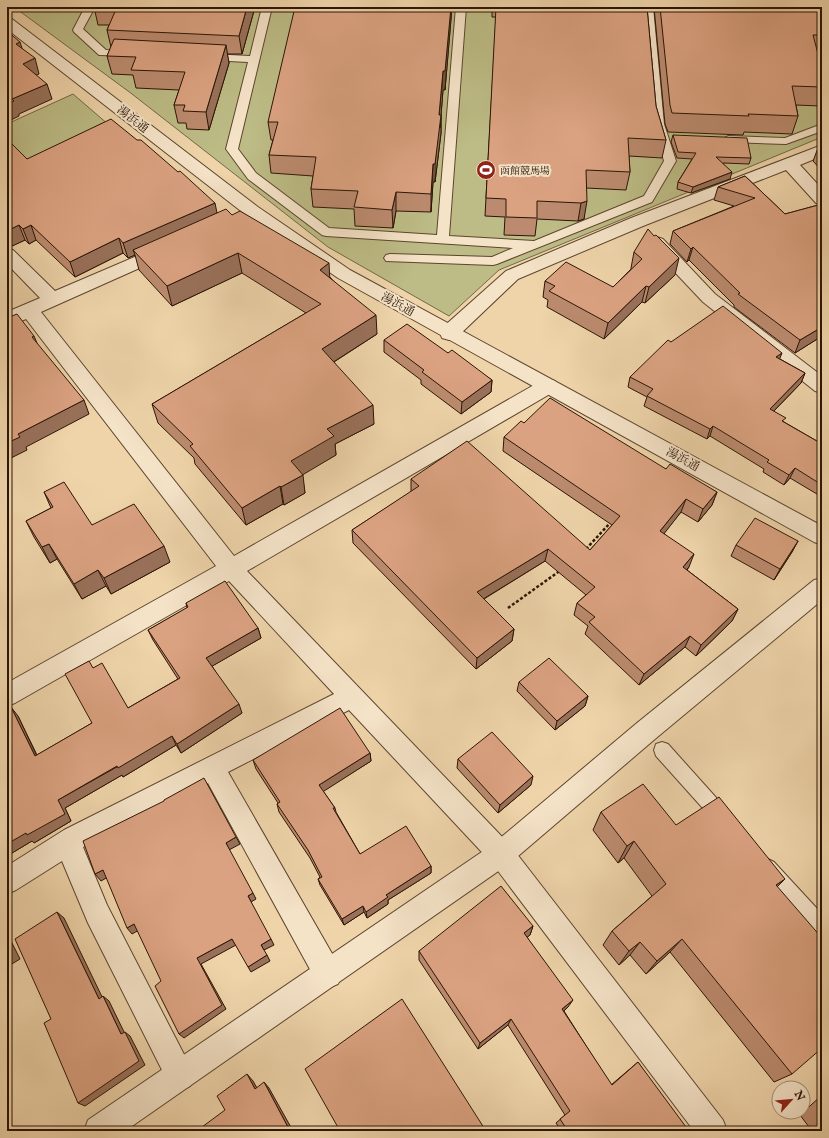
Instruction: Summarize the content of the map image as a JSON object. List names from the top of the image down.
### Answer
{
  "streets": {
    "street": ["湯浜通"]
  },
  "places": {
    "sports": ["函館競馬場"]
  },
  "north": "top right"
}
